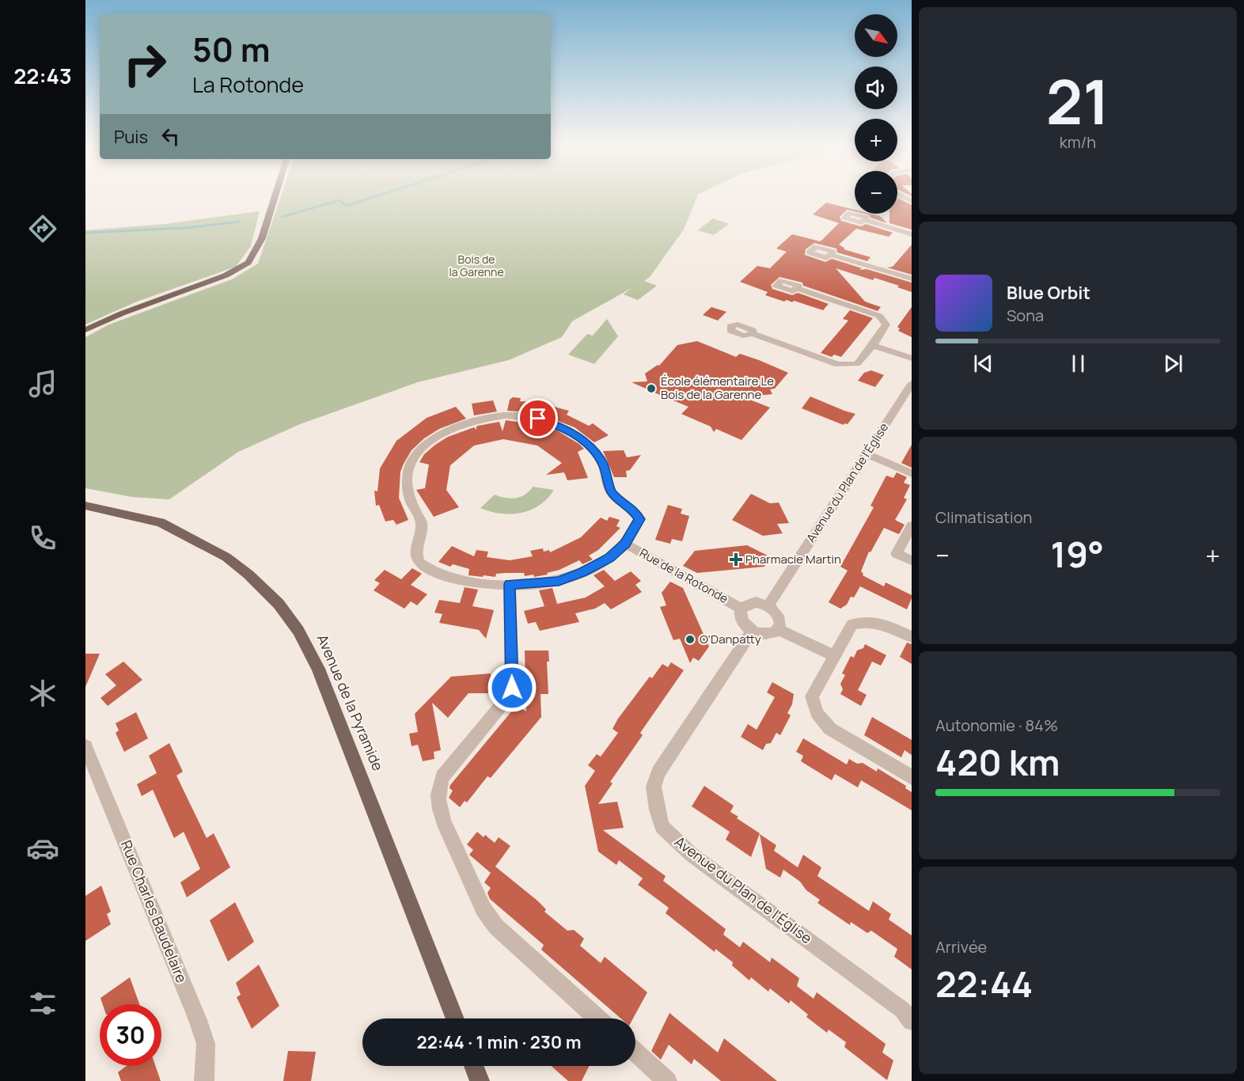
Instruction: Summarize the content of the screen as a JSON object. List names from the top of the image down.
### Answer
{
  "streets": {
    "main road": ["Avenue de la Pyramide"],
    "street": ["Avenue du Plan de l'Église", "Rue de la Rotonde", "Rue Charles Baudelaire"]
  },
  "crossings": [
    ["Avenue du Plan de l'Église", "Rue de la Rotonde"]
  ],
  "parks": ["Bois de la Garenne"],
  "places": {
    "other": ["École élémentaire Le Bois de la Garenne", "O'Danpatty"],
    "health": ["Pharmacie Martin"]
  },
  "north": "bottom right",
  "page": {
    "tabs": "22:43",
    "tile": [
      ["21", "km/h"],
      "Climatisation",
      ["Autonomie · 84%", "420 km"],
      ["Arrivée", "22:44"]
    ],
    "map_buttons": ["+", "−"],
    "turn": ["50 m", "La Rotonde"],
    "then": "Puis",
    "song": ["Blue Orbit", "Sona"],
    "heat": ["−", "19°", "+"],
    "limit": "30",
    "trip": "22:44 · 1 min · 230 m"
  }
}
